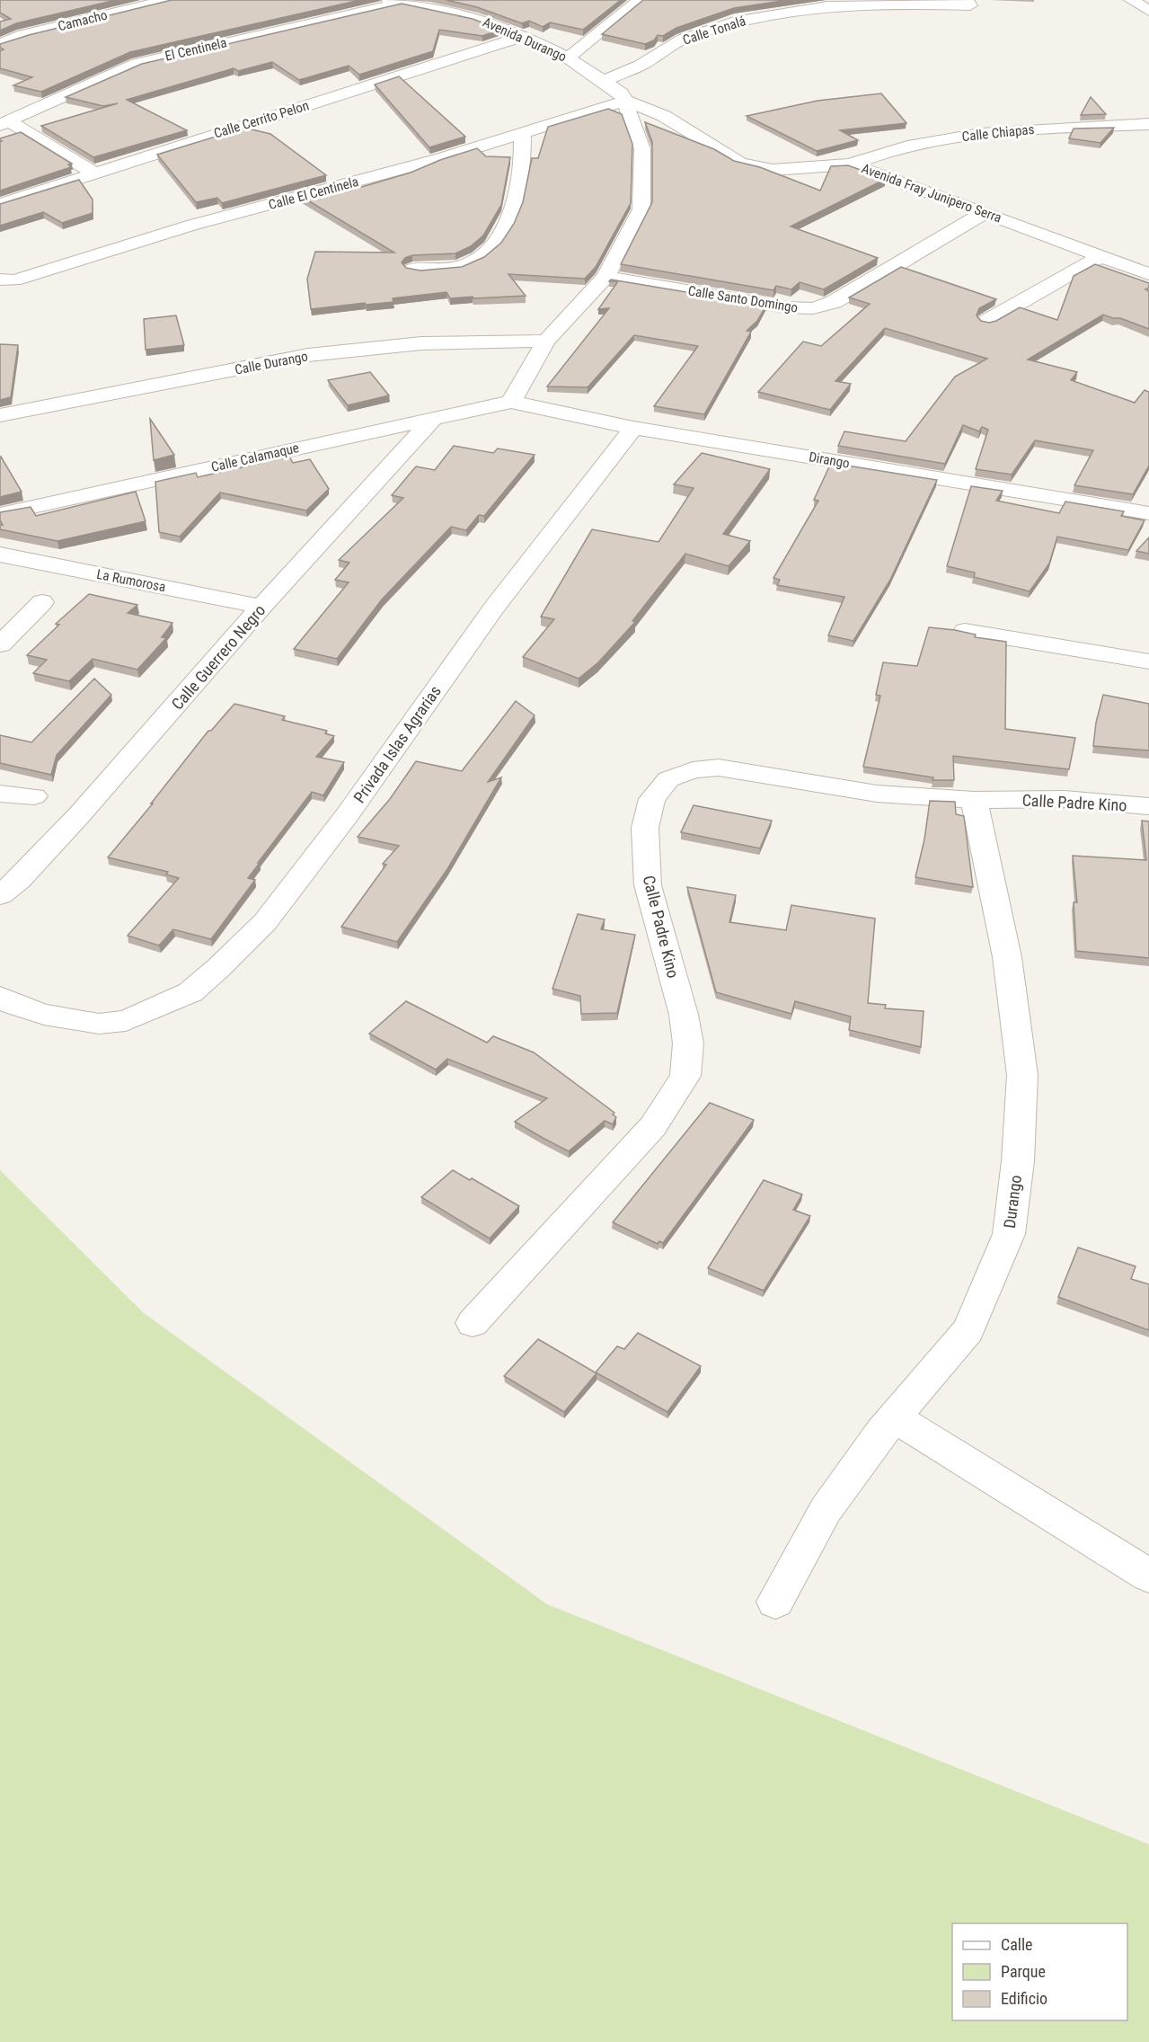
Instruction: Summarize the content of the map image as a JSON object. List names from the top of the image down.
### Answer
{
  "streets": {
    "street": [
      "Camacho",
      "Calle Tonalá",
      "Avenida Durango",
      "El Centinela",
      "Calle Cerrito Pelon",
      "Calle Chiapas",
      "Calle El Centinela",
      "Avenida Fray Junipero Serra",
      "Calle Santo Domingo",
      "Calle Durango",
      "Calle Calamaque",
      "Dirango",
      "La Rumorosa",
      "Calle Guerrero Negro",
      "Privada Islas Agrarias",
      "Calle Padre Kino",
      "Durango"
    ]
  },
  "crossings": [
    ["Calle Tonalá", "Avenida Durango"],
    ["Avenida Durango", "El Centinela"],
    ["Avenida Durango", "Calle Cerrito Pelon"],
    ["Avenida Durango", "Calle El Centinela"],
    ["Avenida Durango", "Avenida Fray Junipero Serra"],
    ["Calle Chiapas", "Avenida Fray Junipero Serra"],
    ["Calle El Centinela", "Avenida Fray Junipero Serra"],
    ["Avenida Fray Junipero Serra", "Calle Santo Domingo"],
    ["Calle Calamaque", "Dirango"],
    ["Calle Calamaque", "Calle Guerrero Negro"],
    ["Dirango", "Privada Islas Agrarias"],
    ["La Rumorosa", "Calle Guerrero Negro"],
    ["Calle Padre Kino", "Durango"]
  ],
  "legend": ["Calle", "Parque", "Edificio"]
}
